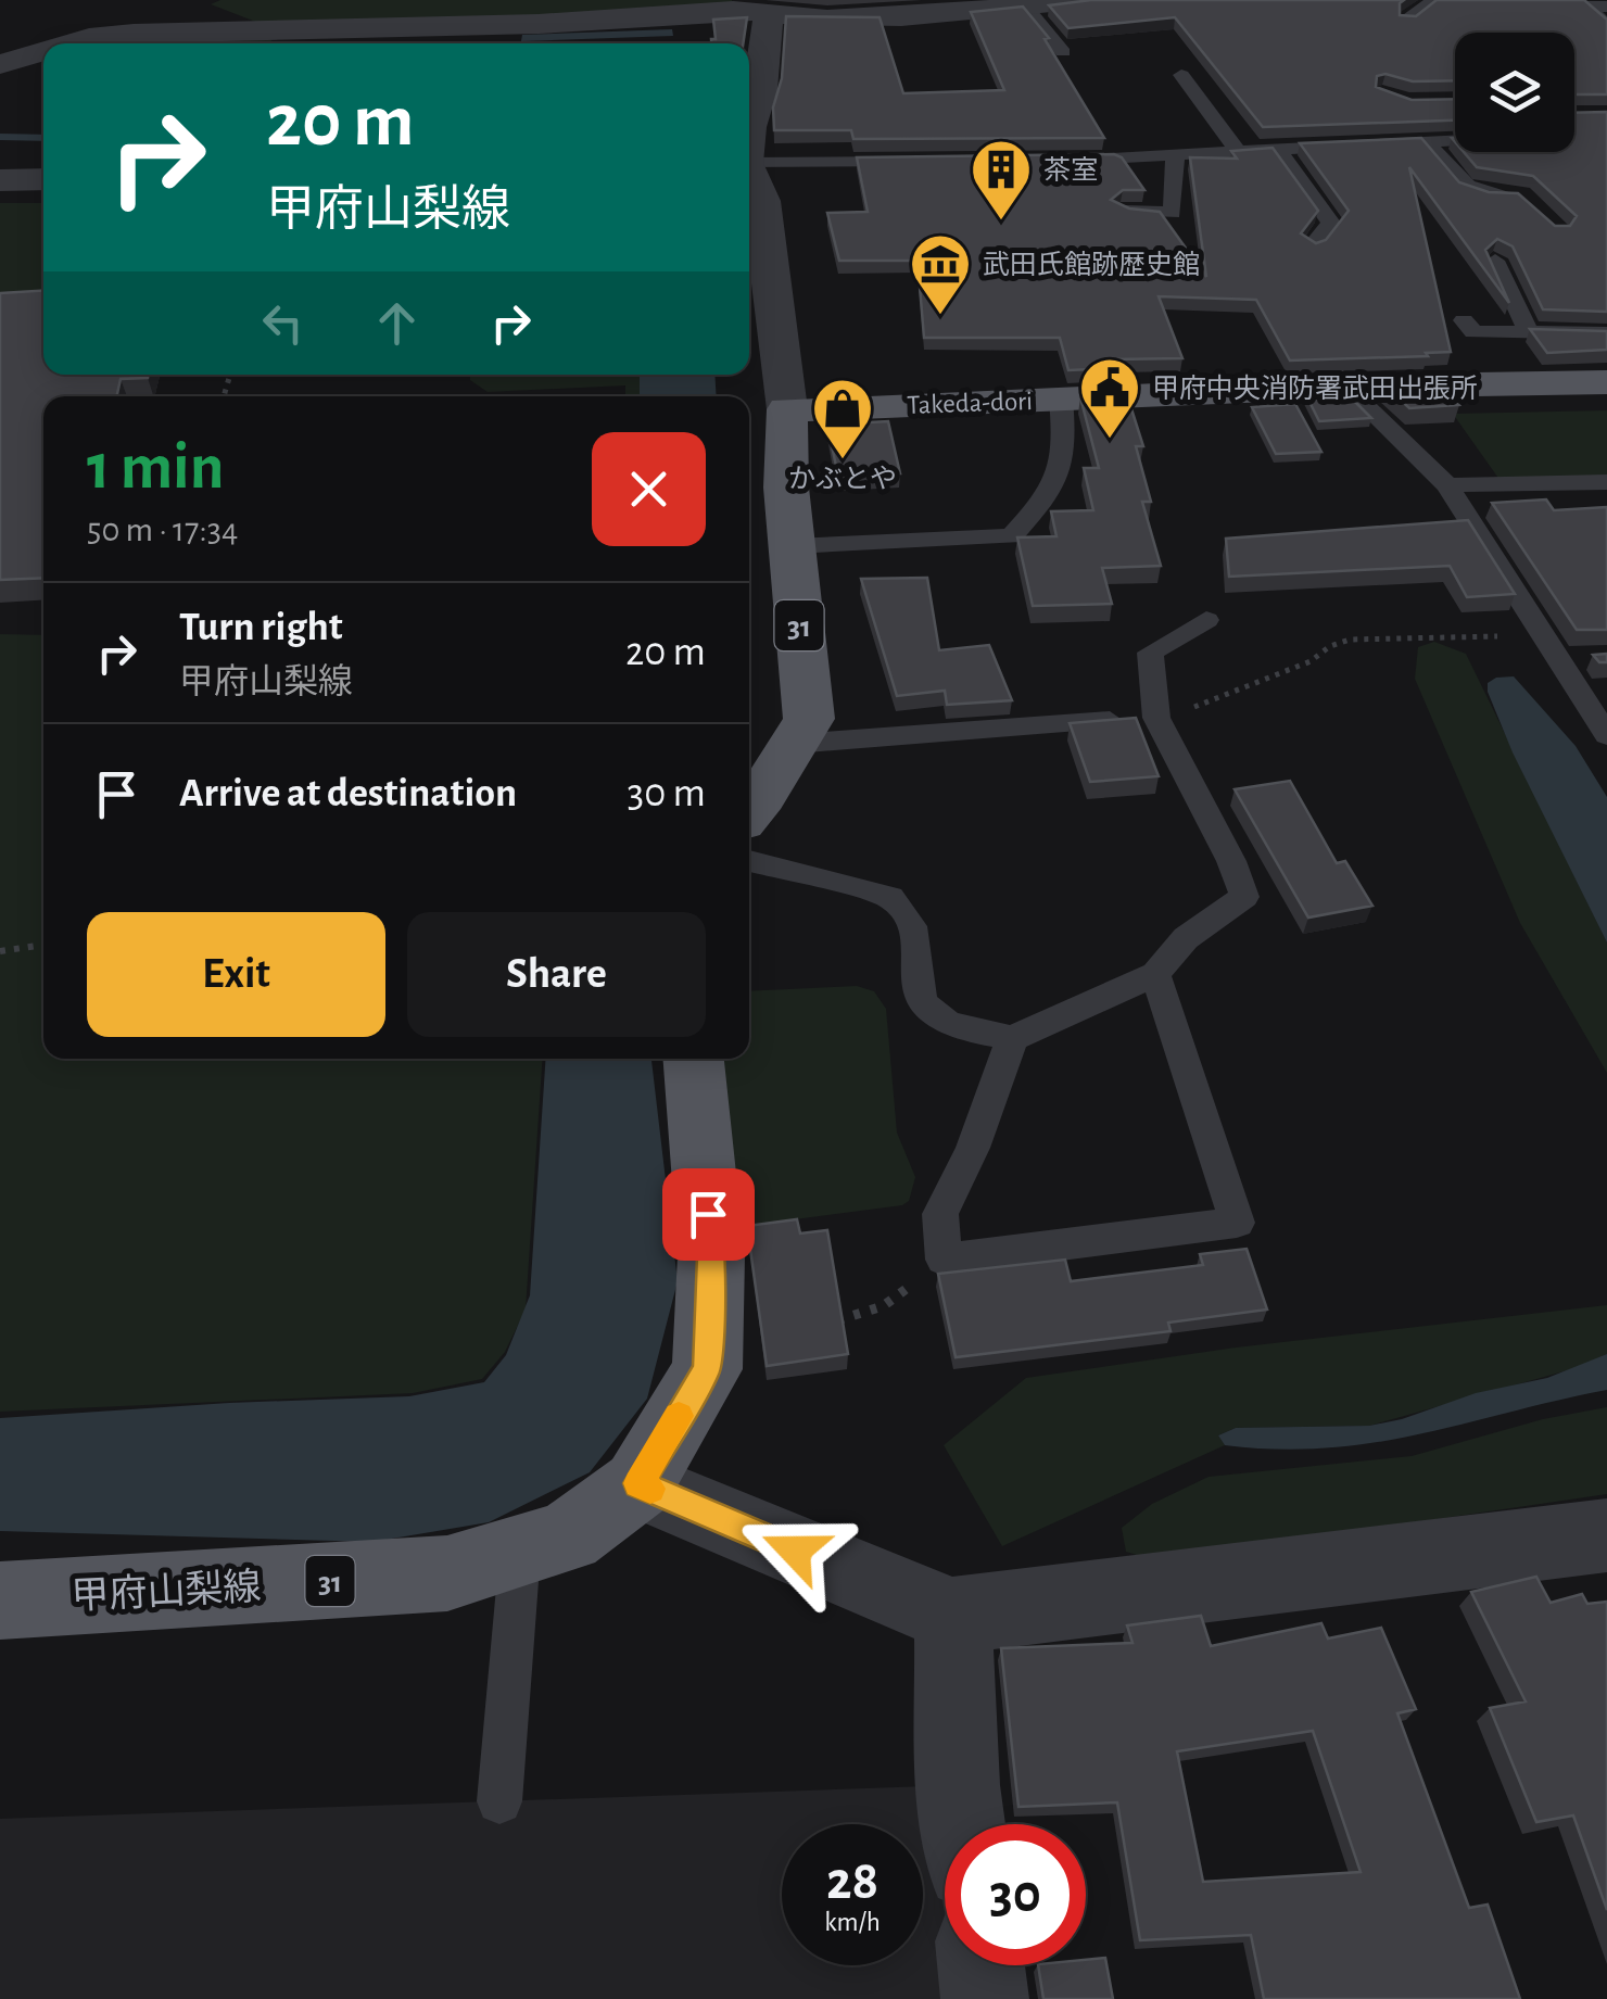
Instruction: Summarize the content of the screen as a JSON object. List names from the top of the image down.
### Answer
{
  "streets": {
    "main road": ["Takeda-dori", "31", "甲府山梨線"]
  },
  "crossings": [
    ["Takeda-dori", "31"]
  ],
  "places": {
    "building": ["茶室"],
    "museum": ["武田氏館跡歴史館"],
    "public building": ["甲府中央消防署武田出張所"],
    "shop": ["かぶとや"]
  },
  "page": {
    "turn": ["20 m", "甲府山梨線"],
    "heading": ["1 min", "50 m · 17:34"],
    "list": [
      {
        "name": "Turn right",
        "note": "甲府山梨線",
        "value": "20 m"
      },
      {
        "name": "Arrive at destination",
        "value": "30 m"
      }
    ],
    "buttons": ["Exit", "Share"],
    "speed": "28 km/h",
    "limit": "30"
  }
}
